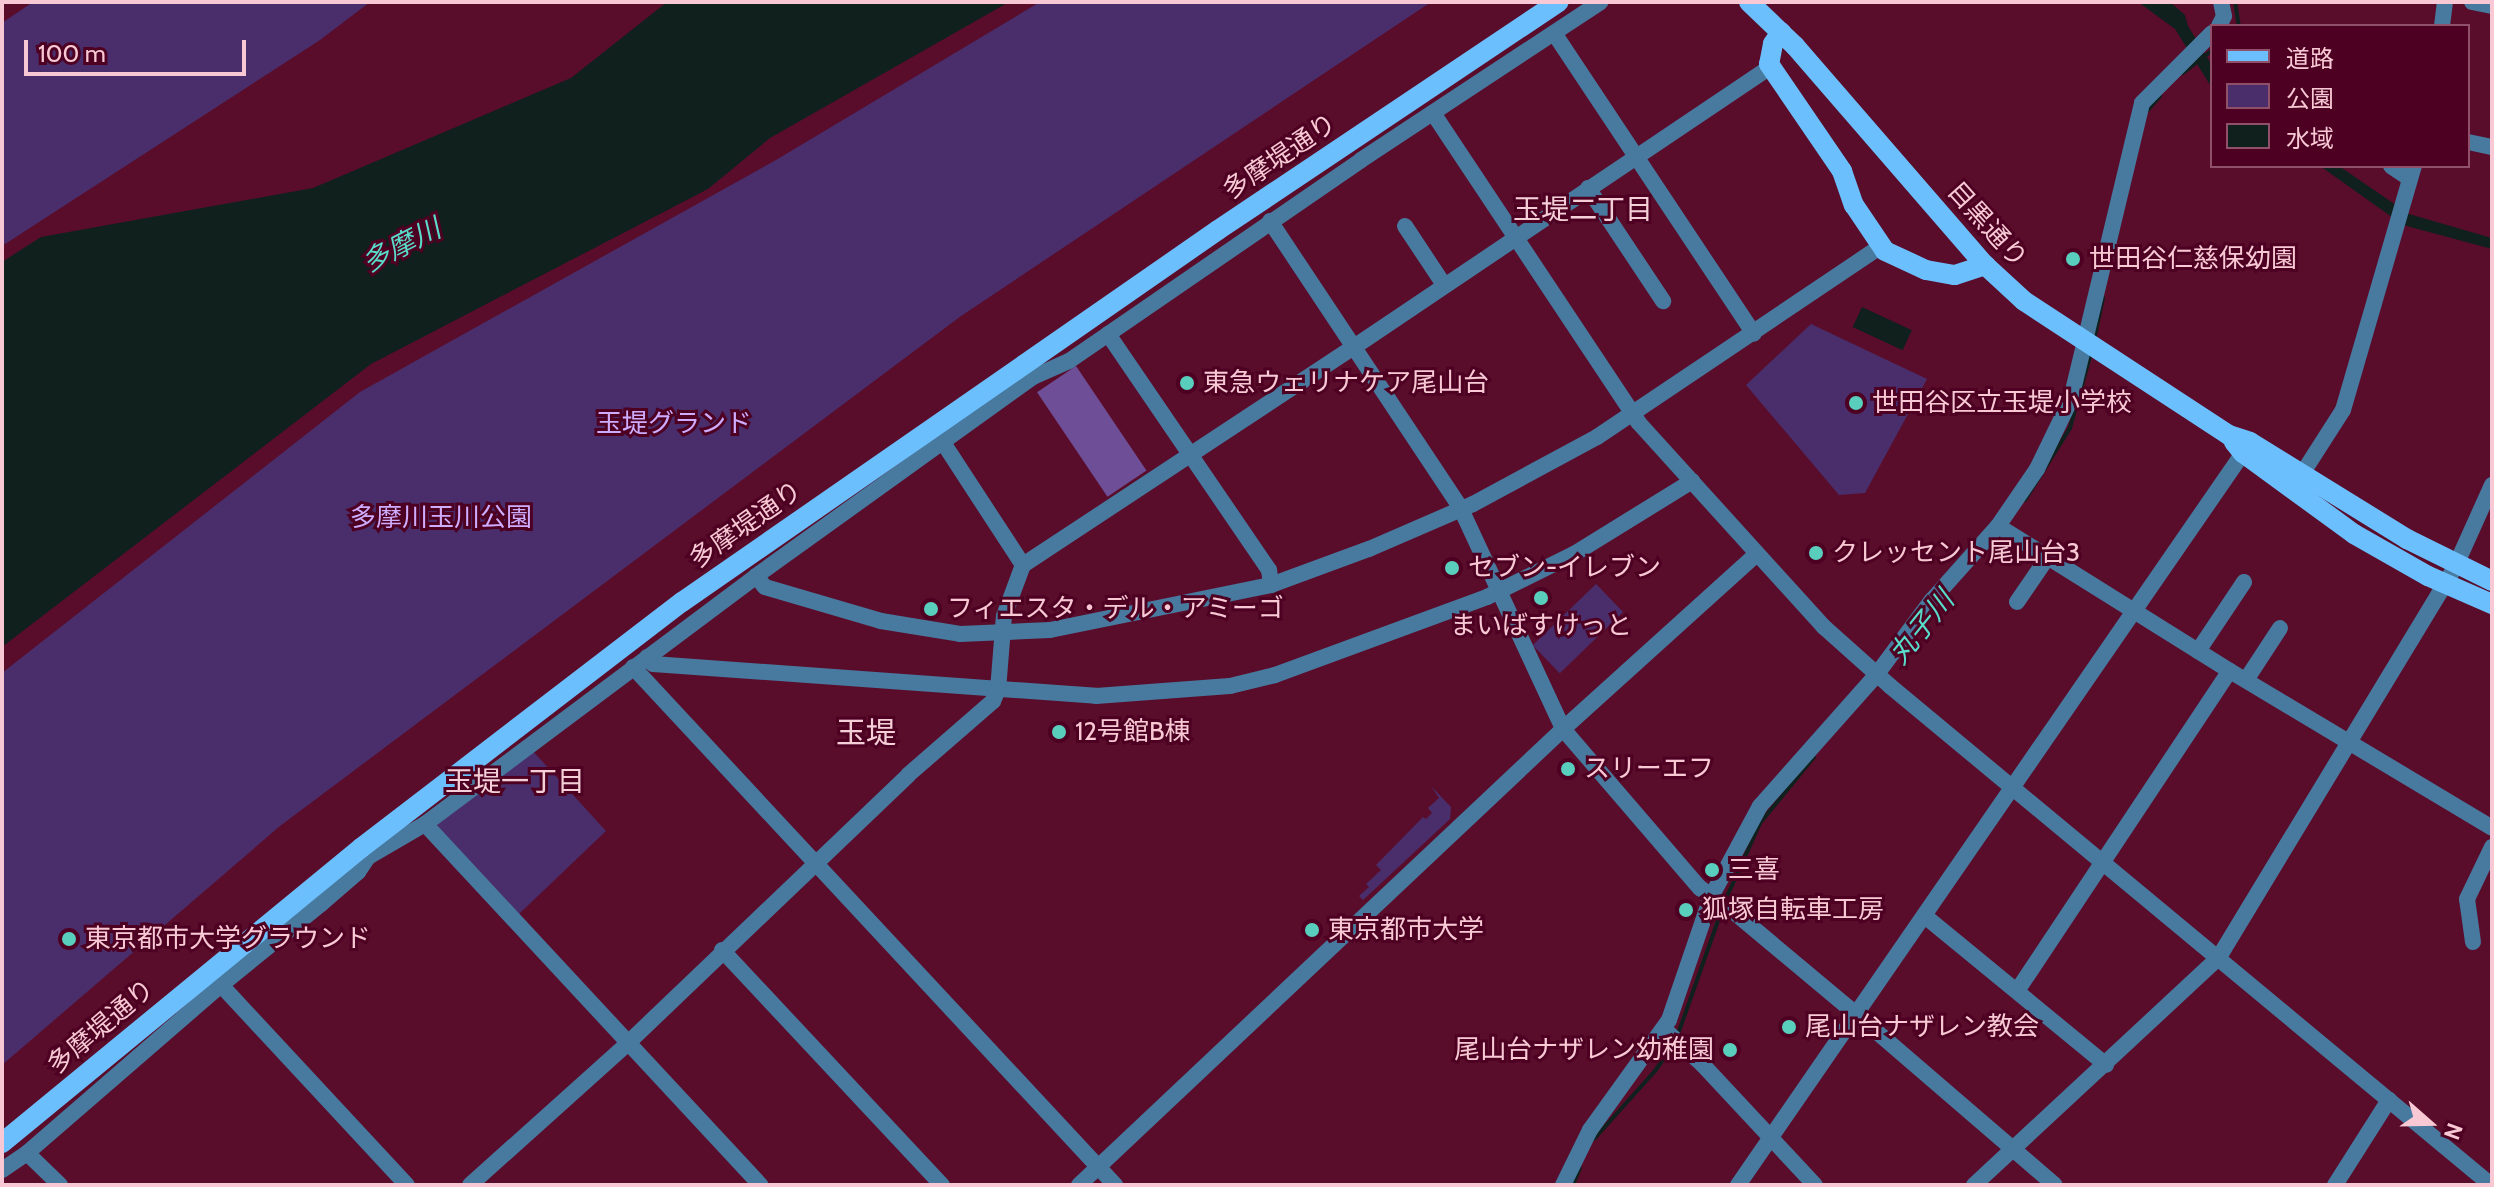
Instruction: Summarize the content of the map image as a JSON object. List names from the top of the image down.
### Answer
{
  "streets": {
    "main road": ["多摩堤通り", "目黒通り"]
  },
  "districts": ["玉堤二丁目", "玉堤", "玉堤一丁目"],
  "water": ["多摩川", "丸子川"],
  "parks": ["玉堤グランド", "多摩川玉川公園"],
  "places": [
    "世田谷仁慈保幼園",
    "東急ウェリナケア尾山台",
    "世田谷区立玉堤小学校",
    "クレッセント尾山台3",
    "セブン-イレブン",
    "まいばすけっと",
    "フィエスタ・デル・アミーゴ",
    "12号館B棟",
    "スリーエフ",
    "三喜",
    "狐塚自転車工房",
    "東京都市大学",
    "東京都市大学グラウンド",
    "尾山台ナザレン教会",
    "尾山台ナザレン幼稚園"
  ],
  "legend": ["道路", "公園", "水域"],
  "scale_bar": "100 m",
  "north": "right"
}
